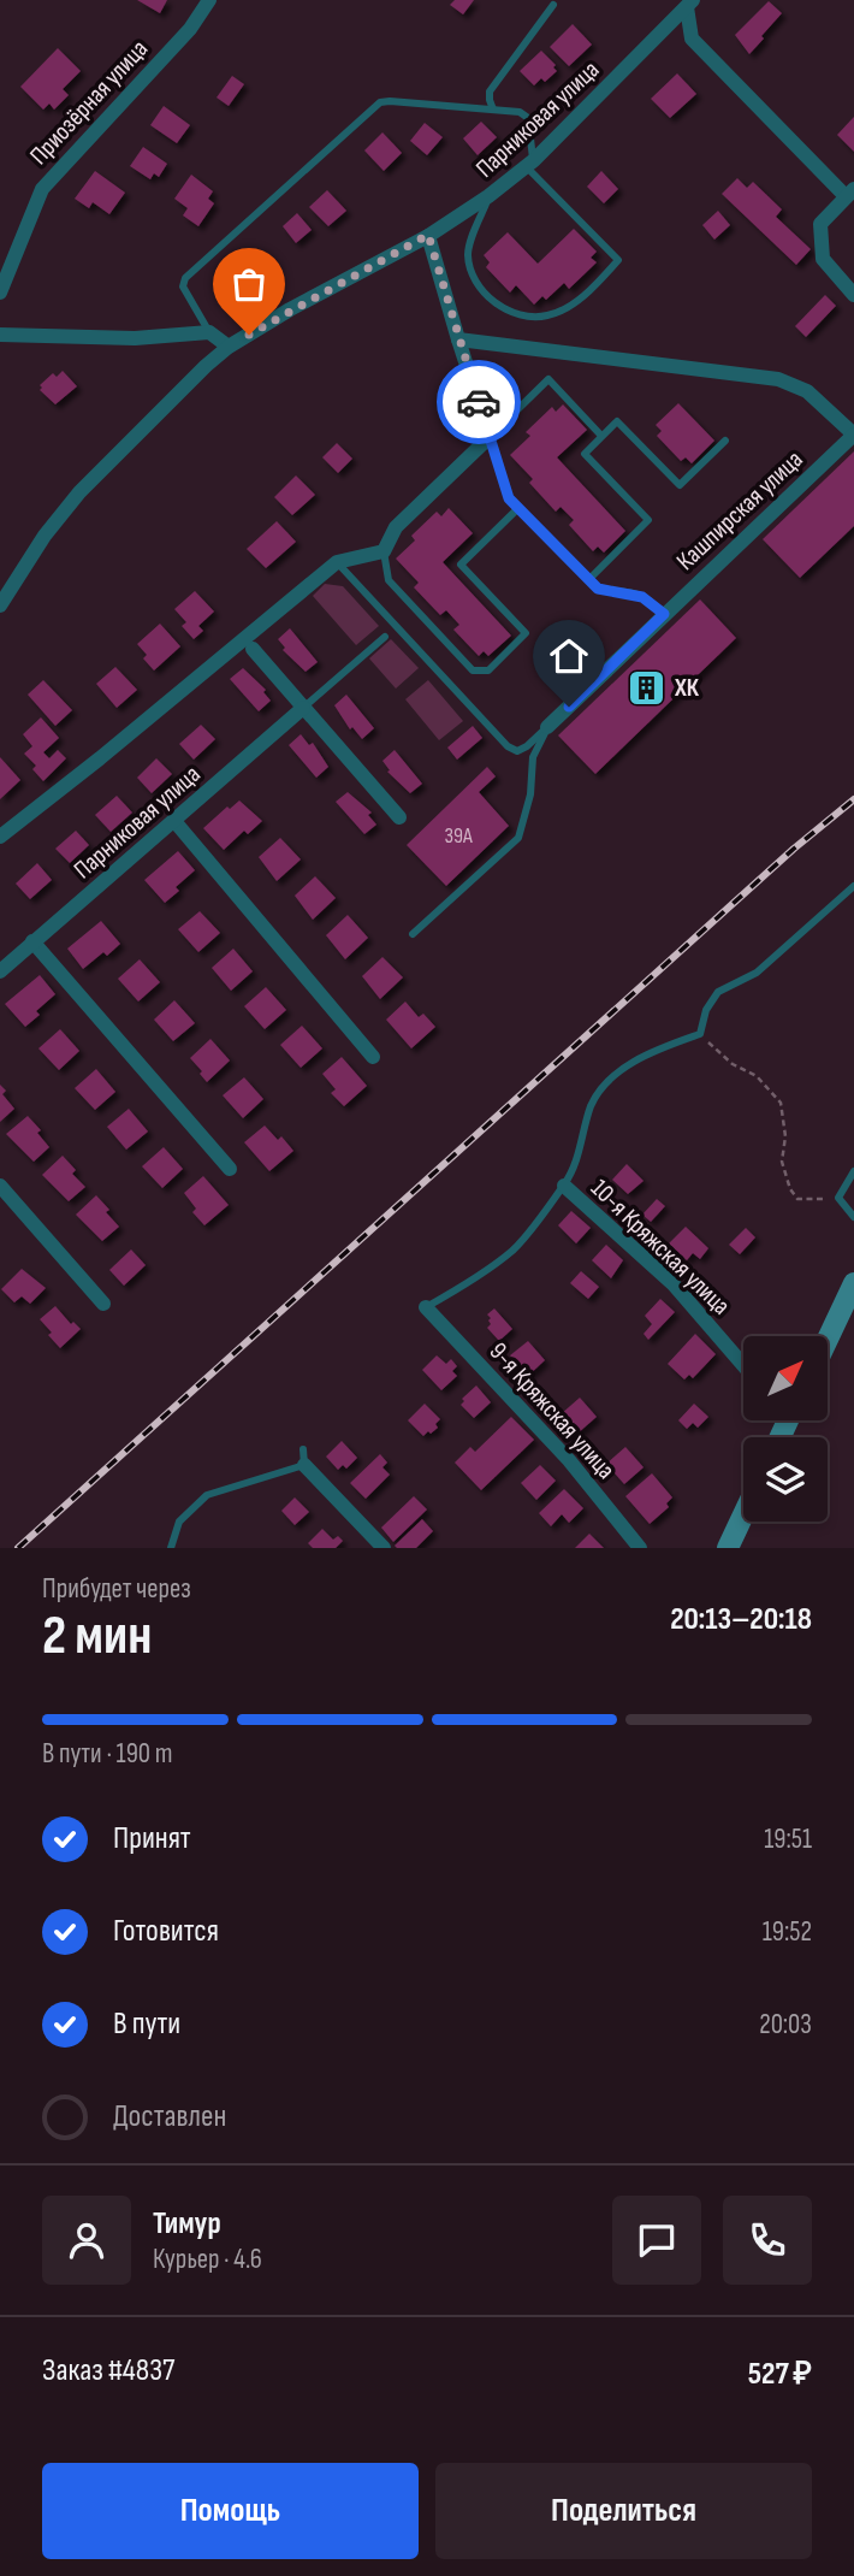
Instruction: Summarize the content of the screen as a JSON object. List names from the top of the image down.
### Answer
{
  "streets": {
    "street": [
      "Приозёрная улица",
      "Парниковая улица",
      "Кашпирская улица",
      "10-я Кряжская улица",
      "9-я Кряжская улица"
    ]
  },
  "places": {
    "building": ["ХК"]
  },
  "house_numbers": ["39А"],
  "north": "top right",
  "page": {
    "heading": ["2 мин", "Прибудет через", "20:13–20:18"],
    "panel": [
      "Тимур",
      "Курьер · 4.6",
      "Заказ #4837",
      "527 ₽"
    ],
    "bar": "В пути · 190 m",
    "list": [
      ["Принят", "19:51"],
      ["Готовится", "19:52"],
      ["В пути", "20:03"],
      "Доставлен"
    ],
    "buttons": ["Помощь", "Поделиться"]
  }
}
